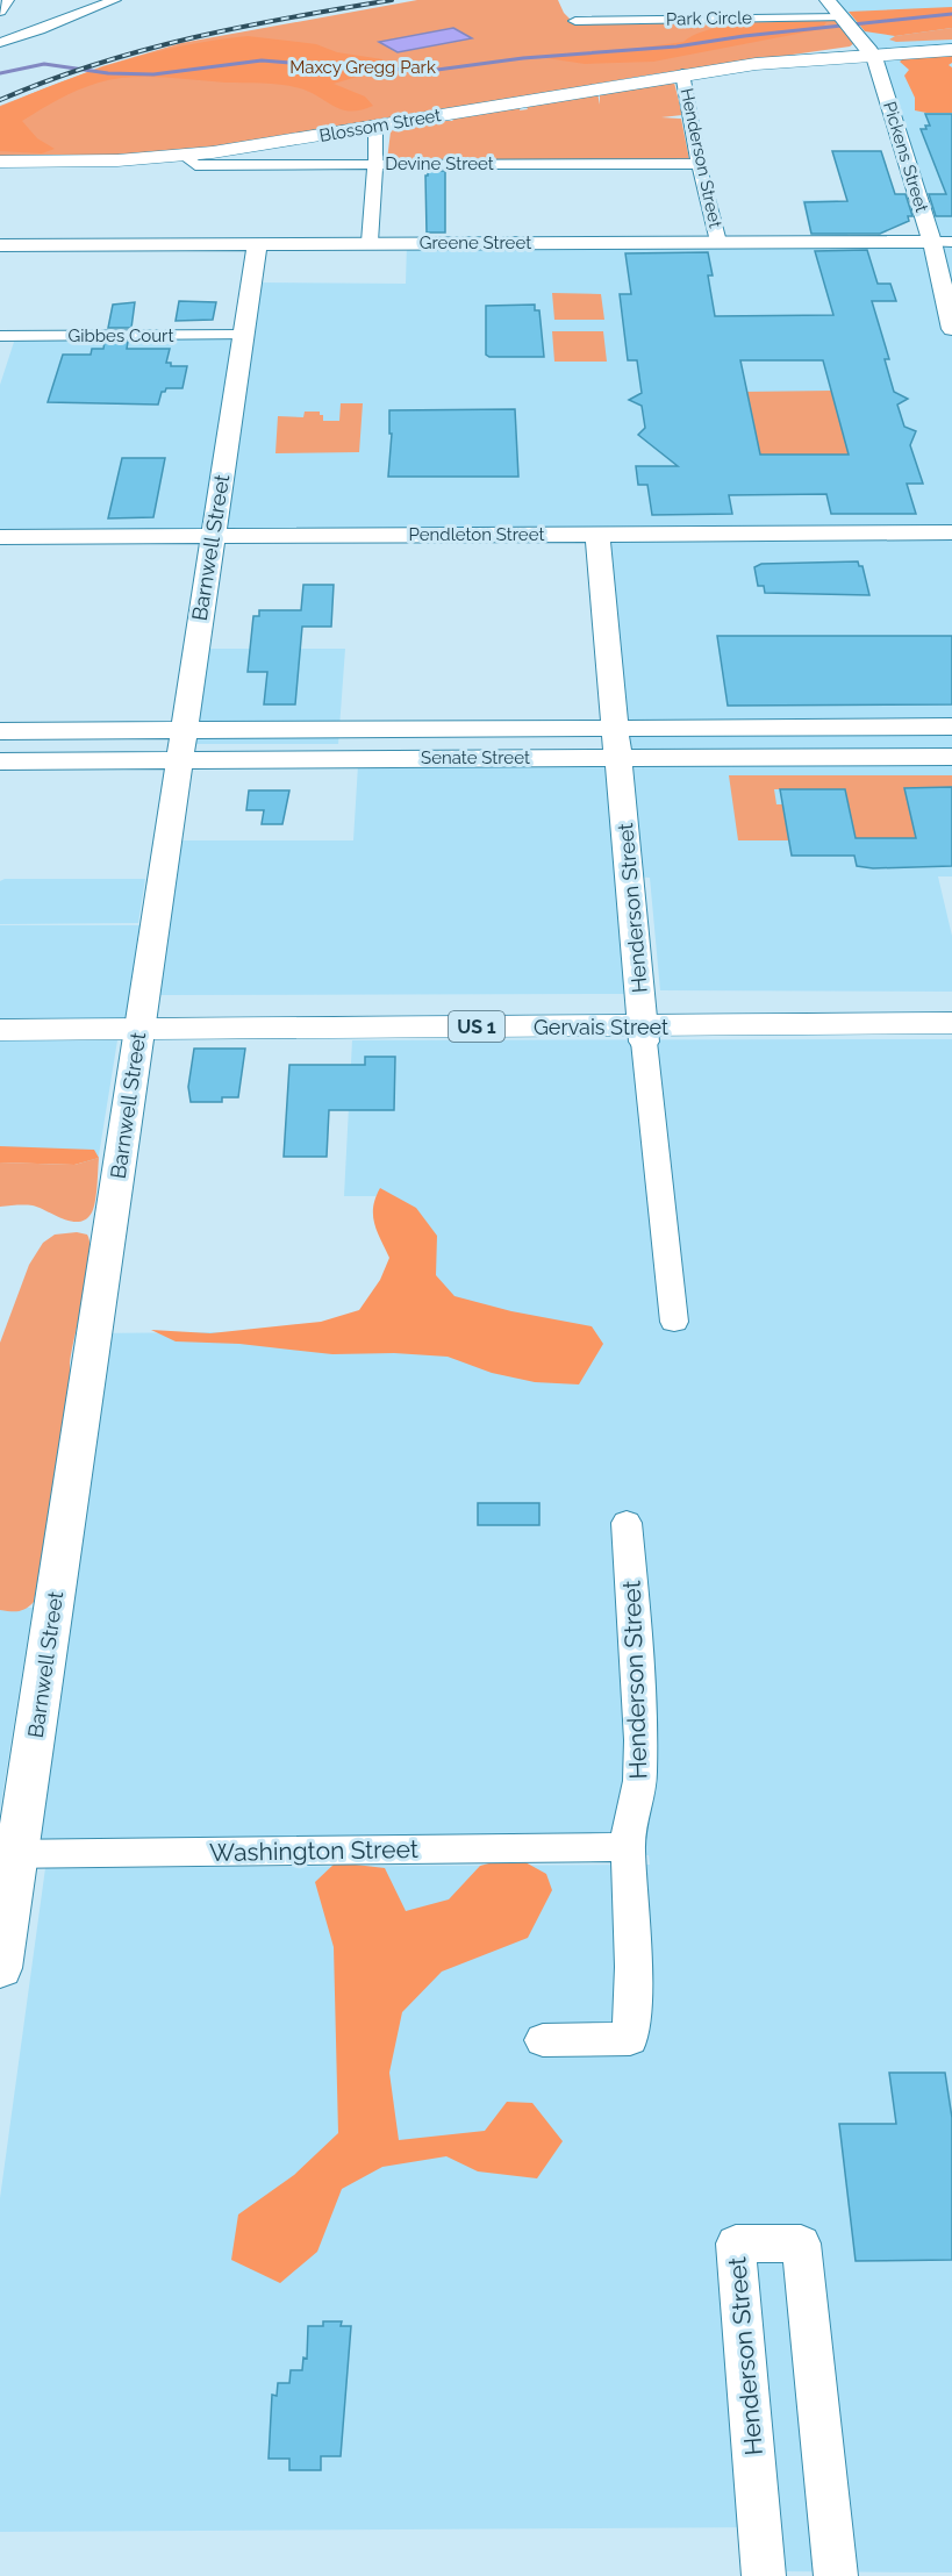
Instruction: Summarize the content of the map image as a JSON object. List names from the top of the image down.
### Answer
{
  "streets": {
    "main road": ["Blossom Street", "US 1", "Gervais Street"],
    "street": [
      "Park Circle",
      "Pickens Street",
      "Henderson Street",
      "Devine Street",
      "Greene Street",
      "Gibbes Court",
      "Pendleton Street",
      "Barnwell Street",
      "Senate Street",
      "Washington Street"
    ]
  },
  "crossings": [
    ["Park Circle", "Pickens Street"],
    ["Blossom Street", "Pickens Street"],
    ["Blossom Street", "Henderson Street"],
    ["Blossom Street", "Devine Street"],
    ["Pickens Street", "Greene Street"],
    ["Henderson Street", "Devine Street"],
    ["Henderson Street", "Greene Street"],
    ["Henderson Street", "Pendleton Street"],
    ["Henderson Street", "Senate Street"],
    ["Henderson Street", "Gervais Street"],
    ["Henderson Street", "Washington Street"],
    ["Greene Street", "Barnwell Street"],
    ["Gibbes Court", "Barnwell Street"],
    ["Pendleton Street", "Barnwell Street"],
    ["Barnwell Street", "Senate Street"],
    ["Barnwell Street", "Gervais Street"],
    ["Barnwell Street", "Washington Street"]
  ],
  "parks": ["Maxcy Gregg Park"]
}
